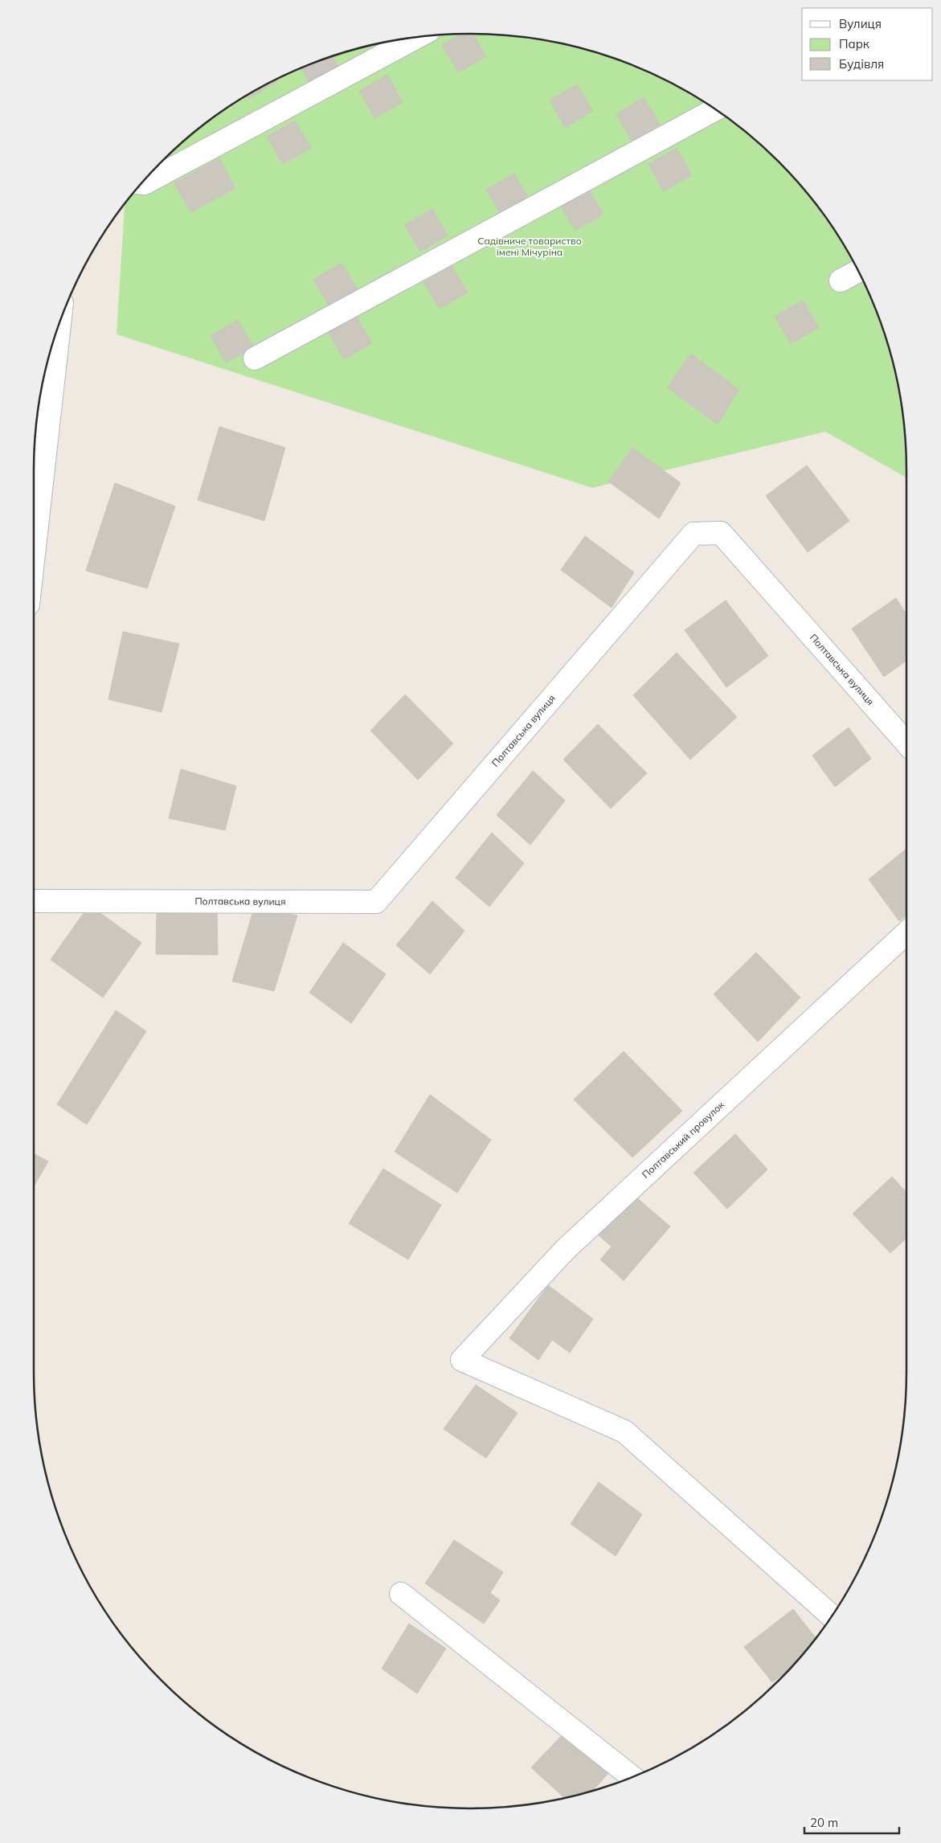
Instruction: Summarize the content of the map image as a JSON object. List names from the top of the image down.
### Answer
{
  "streets": {
    "street": ["Полтавська вулиця", "Полтавський провулок"]
  },
  "parks": ["Садівниче товариство імені Мічуріна"],
  "legend": ["Вулиця", "Парк", "Будівля"],
  "scale_bar": "20 m"
}
